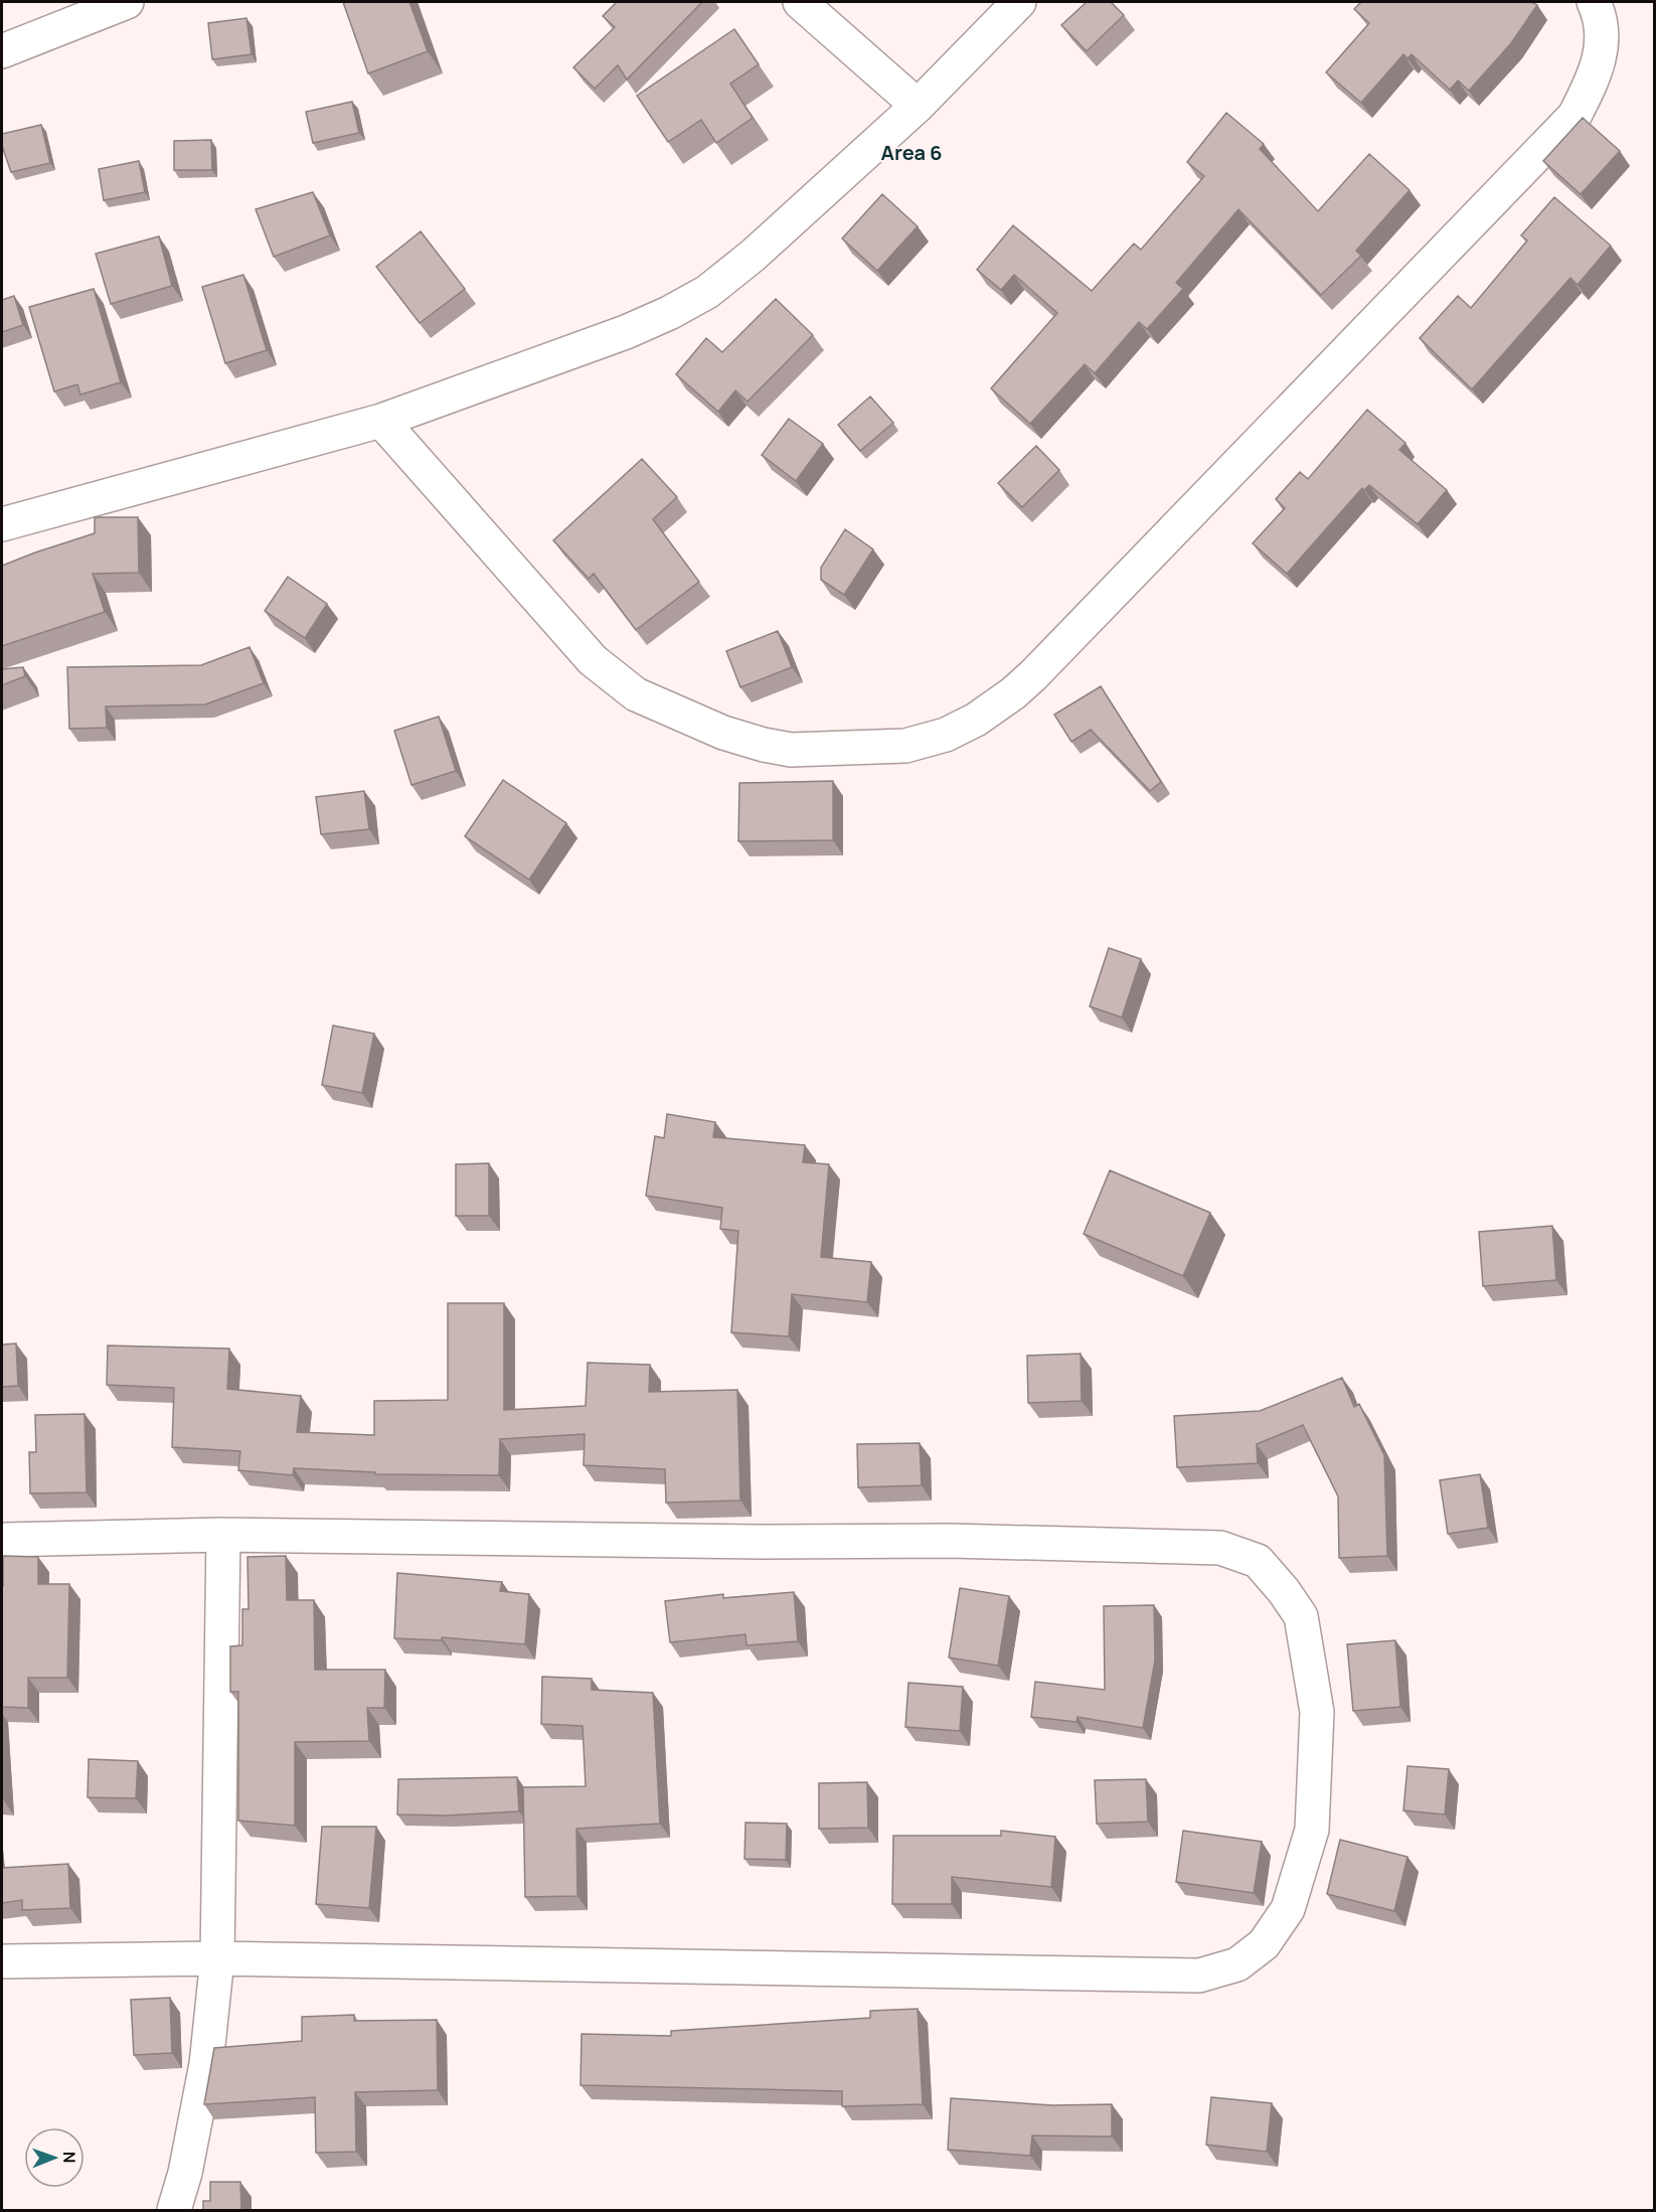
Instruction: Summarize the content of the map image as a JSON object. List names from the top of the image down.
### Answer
{
  "districts": ["Area 6"],
  "north": "right"
}
